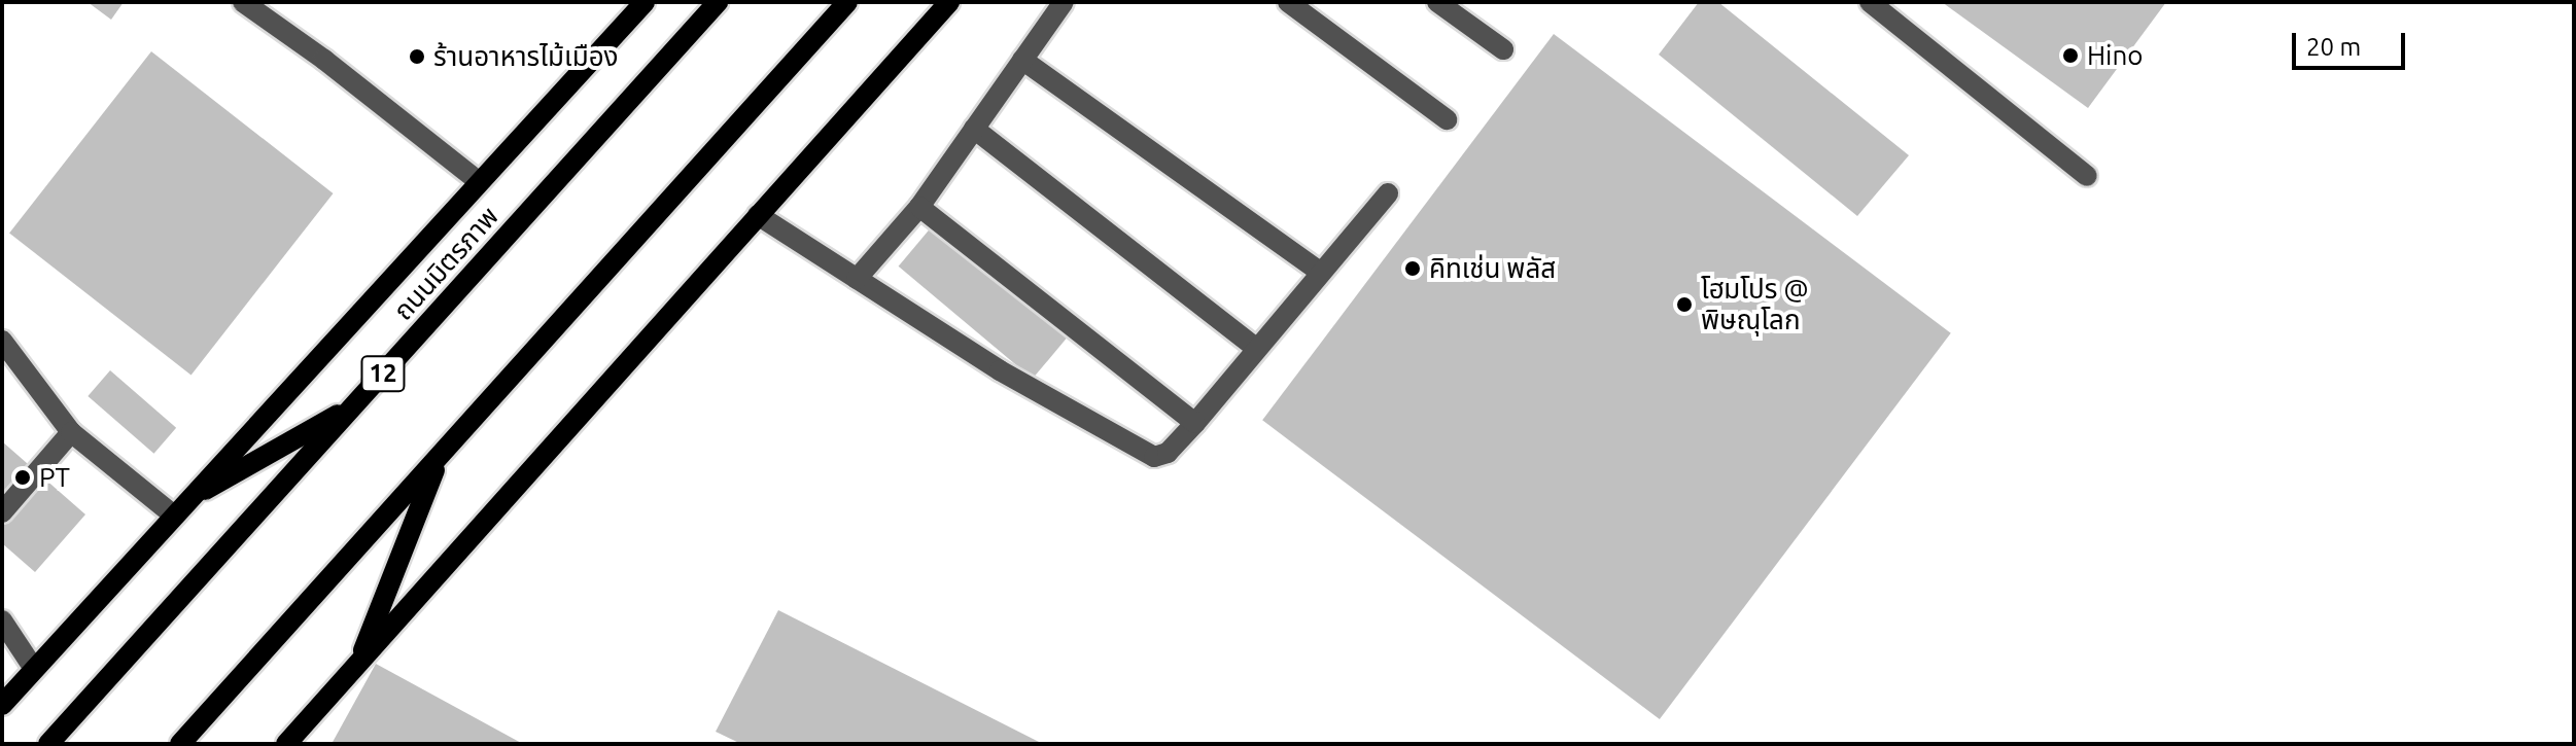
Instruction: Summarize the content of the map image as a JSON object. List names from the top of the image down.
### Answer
{
  "streets": {
    "main road": ["ถนนมิตรภาพ", "12"]
  },
  "places": [
    "Hino",
    "ร้านอาหารไม้เมือง",
    "คิทเช่น พลัส",
    "โฮมโปร @ พิษณุโลก",
    "PT"
  ],
  "scale_bar": "20 m"
}
